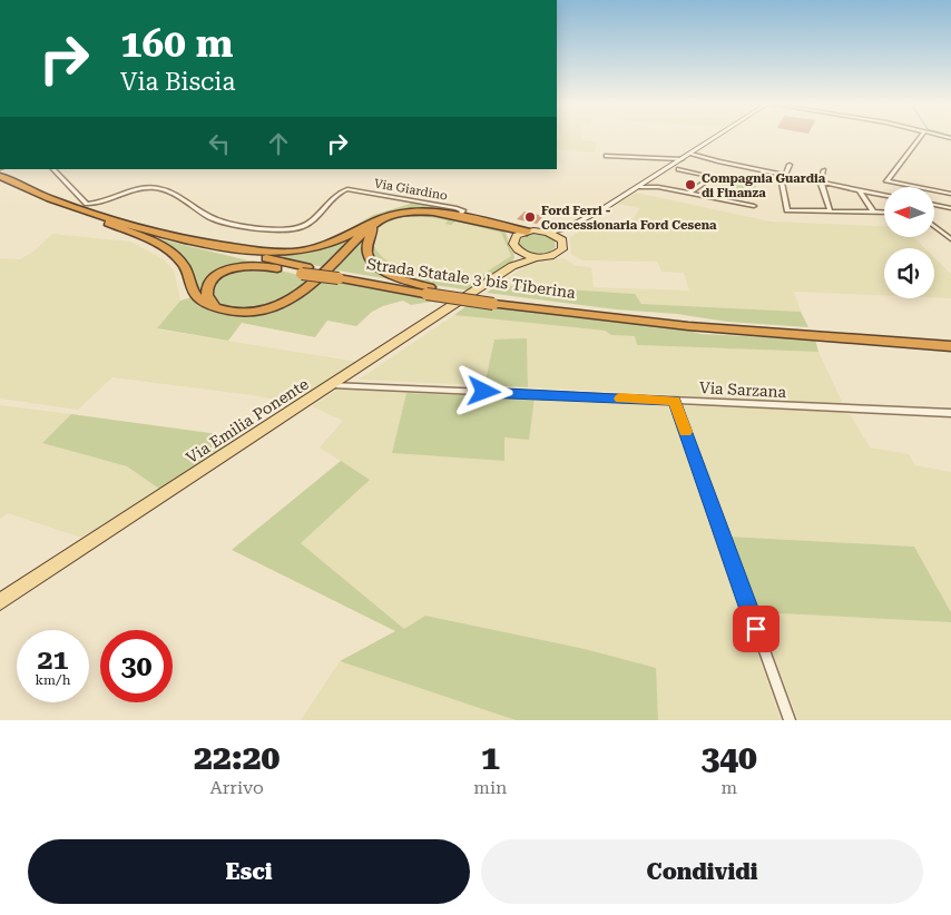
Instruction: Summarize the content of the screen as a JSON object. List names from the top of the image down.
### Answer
{
  "streets": {
    "highway": ["Strada Statale 3 bis Tiberina"],
    "main road": ["Via Emilia Ponente"],
    "street": ["Via Giardino", "Via Sarzana"]
  },
  "crossings": [
    ["Via Sarzana", "Via Emilia Ponente"]
  ],
  "places": ["Compagnia Guardia di Finanza", "Ford Ferri - Concessionaria Ford Cesena"],
  "north": "left",
  "page": {
    "turn": ["160 m", "Via Biscia"],
    "speed": "21 km/h",
    "limit": "30",
    "eta": [
      "22:20",
      "Arrivo",
      "1",
      "min",
      "340",
      "m"
    ],
    "buttons": ["Esci", "Condividi"]
  }
}
